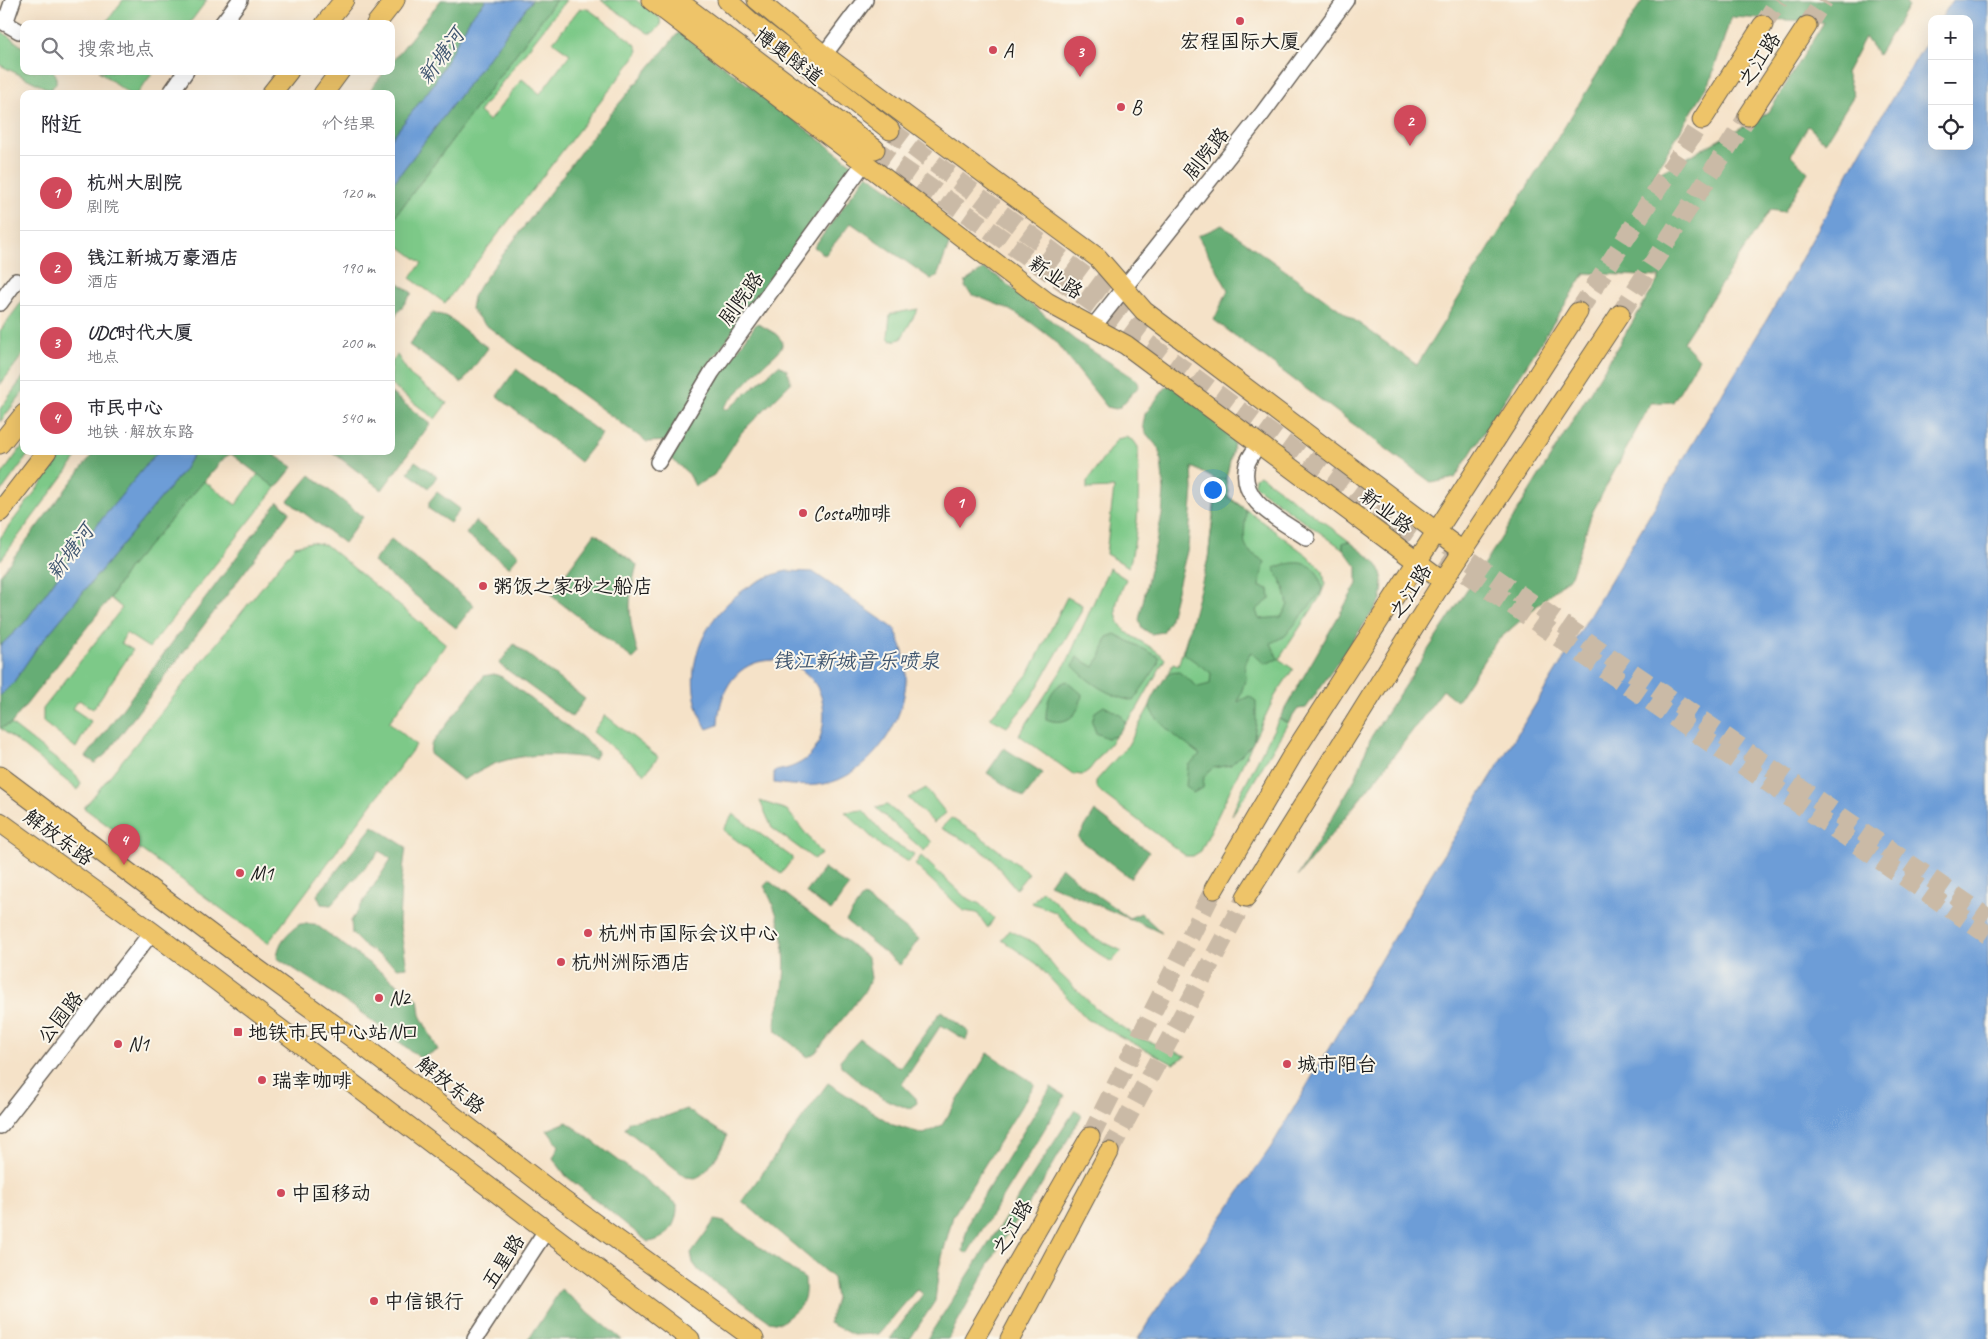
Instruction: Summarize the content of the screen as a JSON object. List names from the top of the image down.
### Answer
{
  "streets": {
    "main road": [
      "博奥隧道",
      "之江路",
      "新业路",
      "解放东路"
    ],
    "street": ["剧院路", "公园路", "五星路"]
  },
  "crossings": [
    ["博奥隧道", "剧院路"],
    ["博奥隧道", "新业路"],
    ["之江路", "新业路"],
    ["剧院路", "新业路"],
    ["解放东路", "公园路"],
    ["解放东路", "五星路"]
  ],
  "water": ["新塘河", "钱江新城音乐喷泉"],
  "places": {
    "other": [
      "宏程国际大厦",
      "A",
      "B",
      "Costa咖啡",
      "粥饭之家砂之船店",
      "M1",
      "杭州市国际会议中心",
      "杭州洲际酒店",
      "N2",
      "N1",
      "城市阳台",
      "瑞幸咖啡",
      "中国移动",
      "中信银行"
    ],
    "transit": ["地铁市民中心站N口"]
  },
  "page": {
    "map_buttons": ["+", "−"],
    "search": "搜索地点",
    "pins": [
      "3",
      "2",
      "1",
      "4"
    ],
    "heading": ["附近", "4个结果"],
    "list": [
      {
        "mark": "1",
        "name": "杭州大剧院",
        "note": "剧院",
        "value": "120 m"
      },
      {
        "mark": "2",
        "name": "钱江新城万豪酒店",
        "note": "酒店",
        "value": "190 m"
      },
      {
        "mark": "3",
        "name": "UDC时代大厦",
        "note": "地点",
        "value": "200 m"
      },
      {
        "mark": "4",
        "name": "市民中心",
        "note": "地铁 · 解放东路",
        "value": "540 m"
      }
    ]
  }
}
